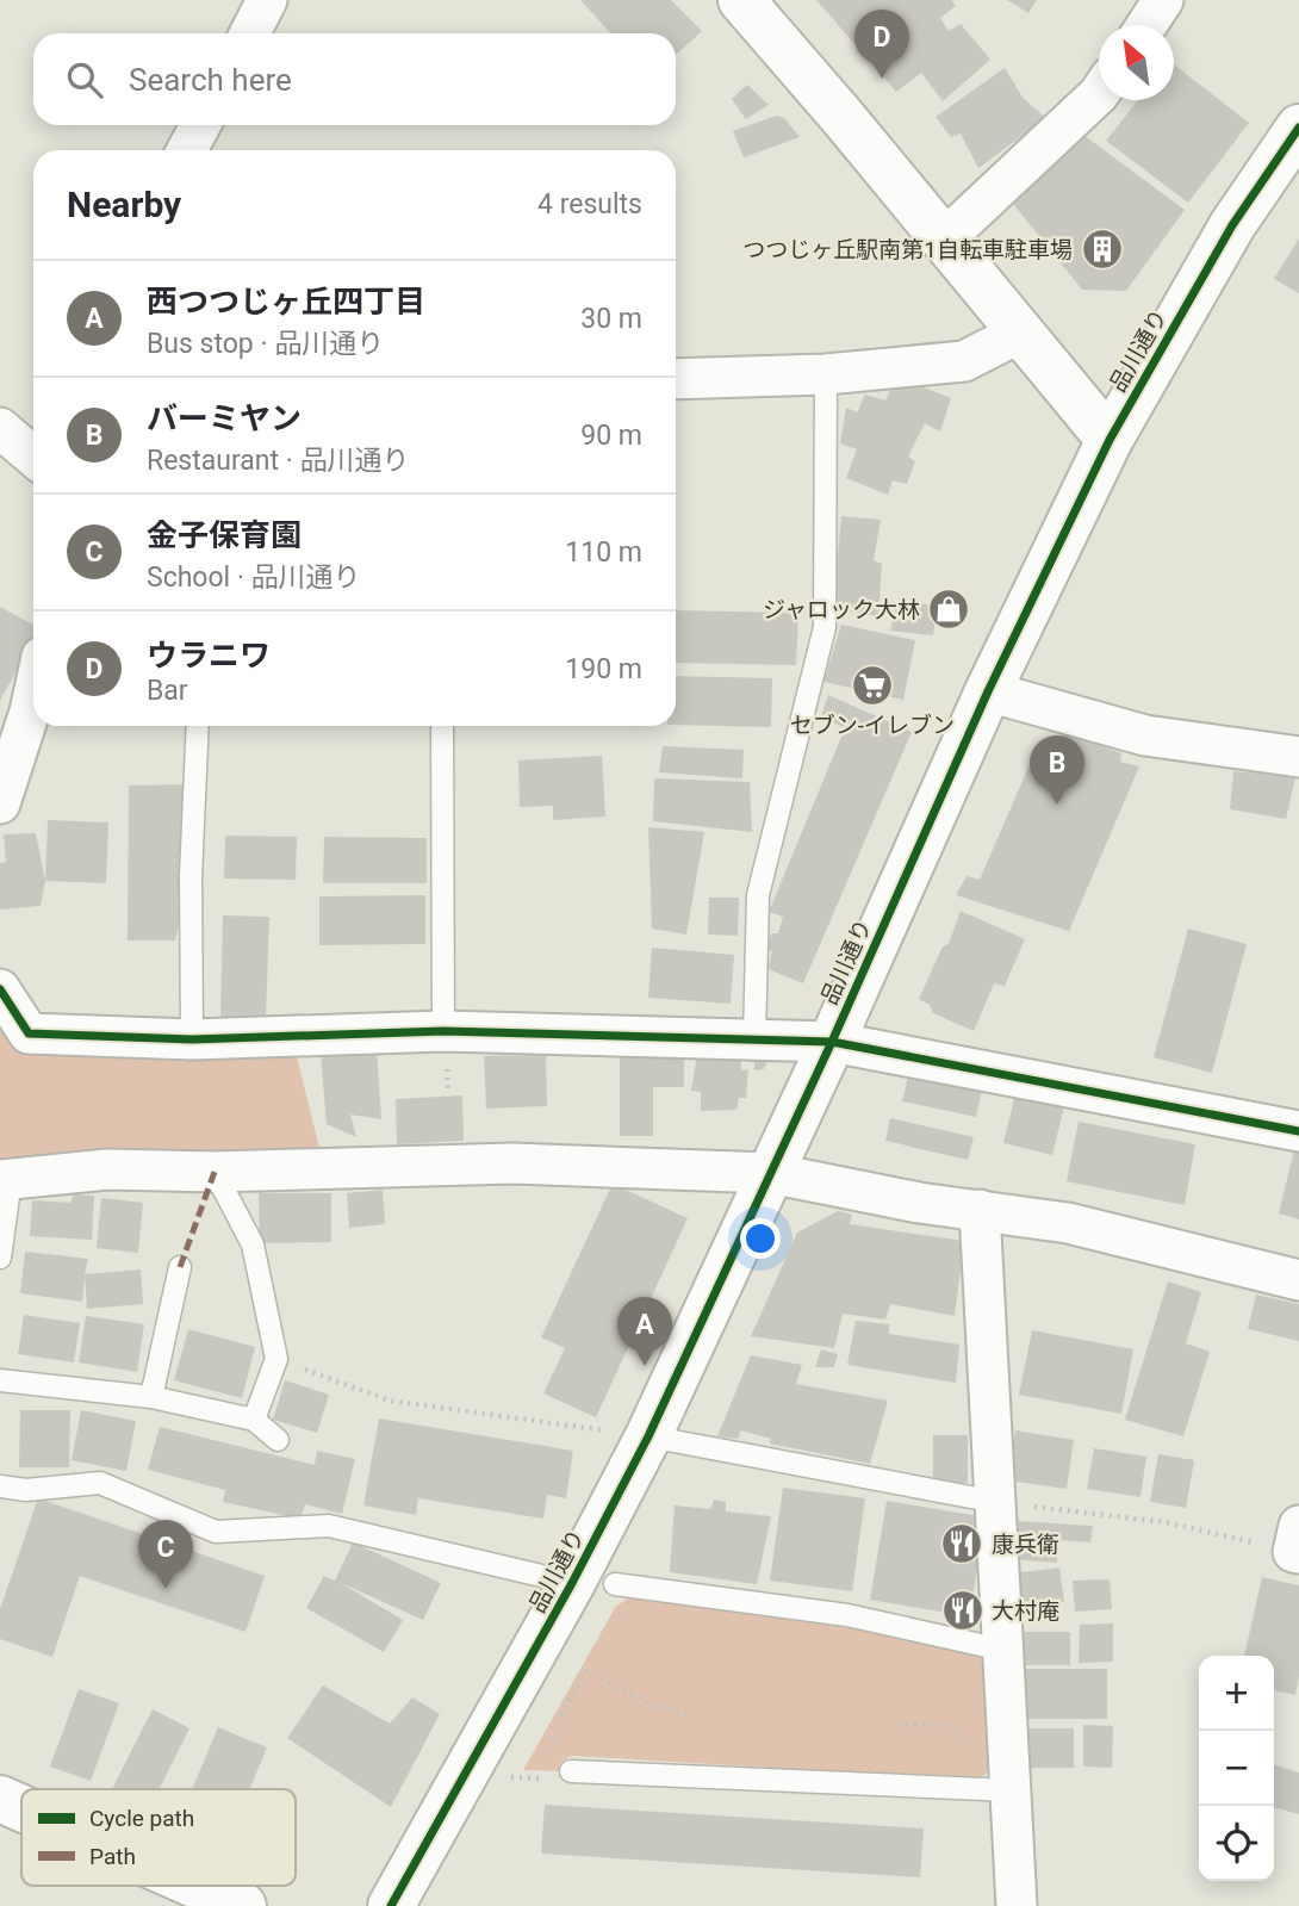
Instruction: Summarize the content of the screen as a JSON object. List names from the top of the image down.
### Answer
{
  "streets": {
    "street": ["品川通り"]
  },
  "places": {
    "building": ["つつじヶ丘駅南第1自転車駐車場"],
    "shop": ["ジャロック大林"],
    "supermarket": ["セブン-イレブン"],
    "restaurant": ["康兵衛", "大村庵"]
  },
  "legend": ["Cycle path", "Path"],
  "north": "top left",
  "page": {
    "pins": [
      "D",
      "B",
      "A",
      "C"
    ],
    "search": "Search here",
    "heading": ["Nearby", "4 results"],
    "list": [
      {
        "mark": "A",
        "name": "西つつじヶ丘四丁目",
        "note": "Bus stop · 品川通り",
        "value": "30 m"
      },
      {
        "mark": "B",
        "name": "バーミヤン",
        "note": "Restaurant · 品川通り",
        "value": "90 m"
      },
      {
        "mark": "C",
        "name": "金子保育園",
        "note": "School · 品川通り",
        "value": "110 m"
      },
      {
        "mark": "D",
        "name": "ウラニワ",
        "note": "Bar",
        "value": "190 m"
      }
    ],
    "map_buttons": ["+", "−"]
  }
}
